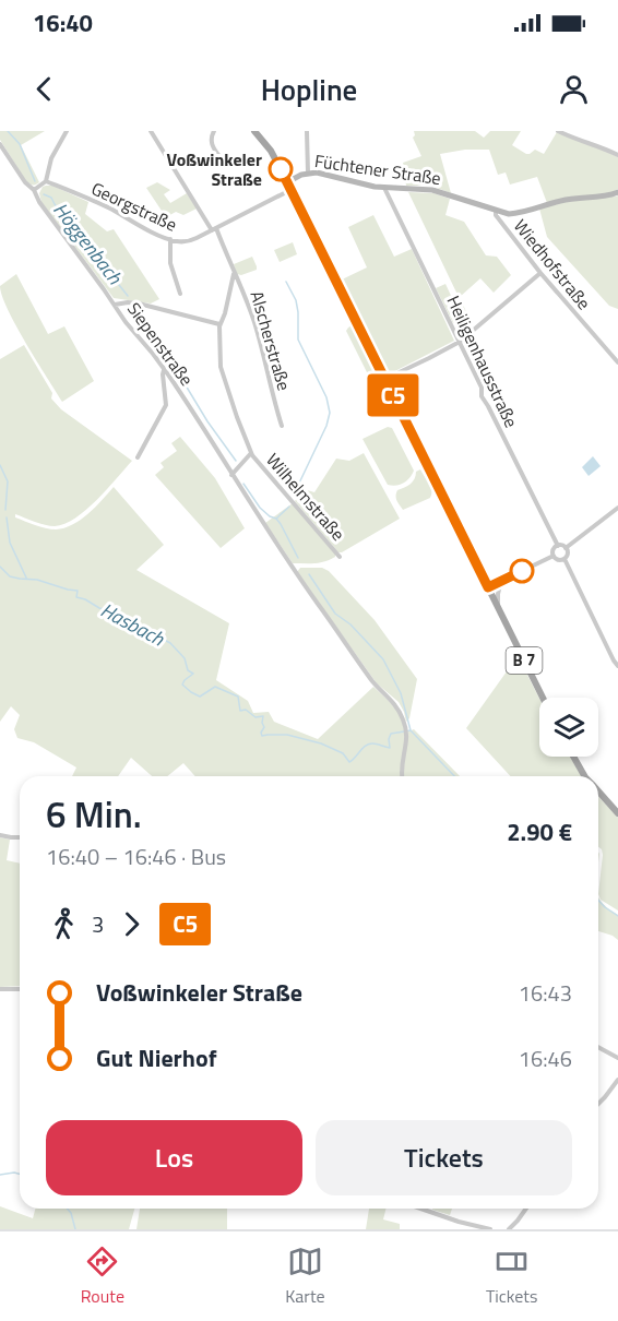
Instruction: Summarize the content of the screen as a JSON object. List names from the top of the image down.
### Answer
{
  "streets": {
    "main road": ["B 7"],
    "street": [
      "Füchtener Straße",
      "Georgstraße",
      "Wiedhofstraße",
      "Alscherstraße",
      "Siepenstraße",
      "Heiligenhausstraße",
      "Wilhelmstraße"
    ]
  },
  "crossings": [
    ["Füchtener Straße", "Georgstraße"],
    ["Füchtener Straße", "Wiedhofstraße"],
    ["Füchtener Straße", "Heiligenhausstraße"],
    ["Füchtener Straße", "B 7"],
    ["Georgstraße", "Alscherstraße"],
    ["Georgstraße", "B 7"],
    ["Alscherstraße", "Wilhelmstraße"],
    ["Siepenstraße", "Wilhelmstraße"]
  ],
  "water": ["Höggenbach", "Hasbach"],
  "places": ["Voßwinkeler Straße"],
  "lines": ["bus line C5"],
  "page": {
    "status": "16:40",
    "header": "Hopline",
    "on_map": "C5",
    "heading": ["6 Min.", "16:40 – 16:46 · Bus", "2.90 €"],
    "legs": ["3", "C5"],
    "list": [
      {
        "name": "Voßwinkeler Straße",
        "value": "16:43"
      },
      {
        "name": "Gut Nierhof",
        "value": "16:46"
      }
    ],
    "buttons": ["Los", "Tickets"],
    "tabs": ["Route", "Karte", "Tickets"]
  }
}
